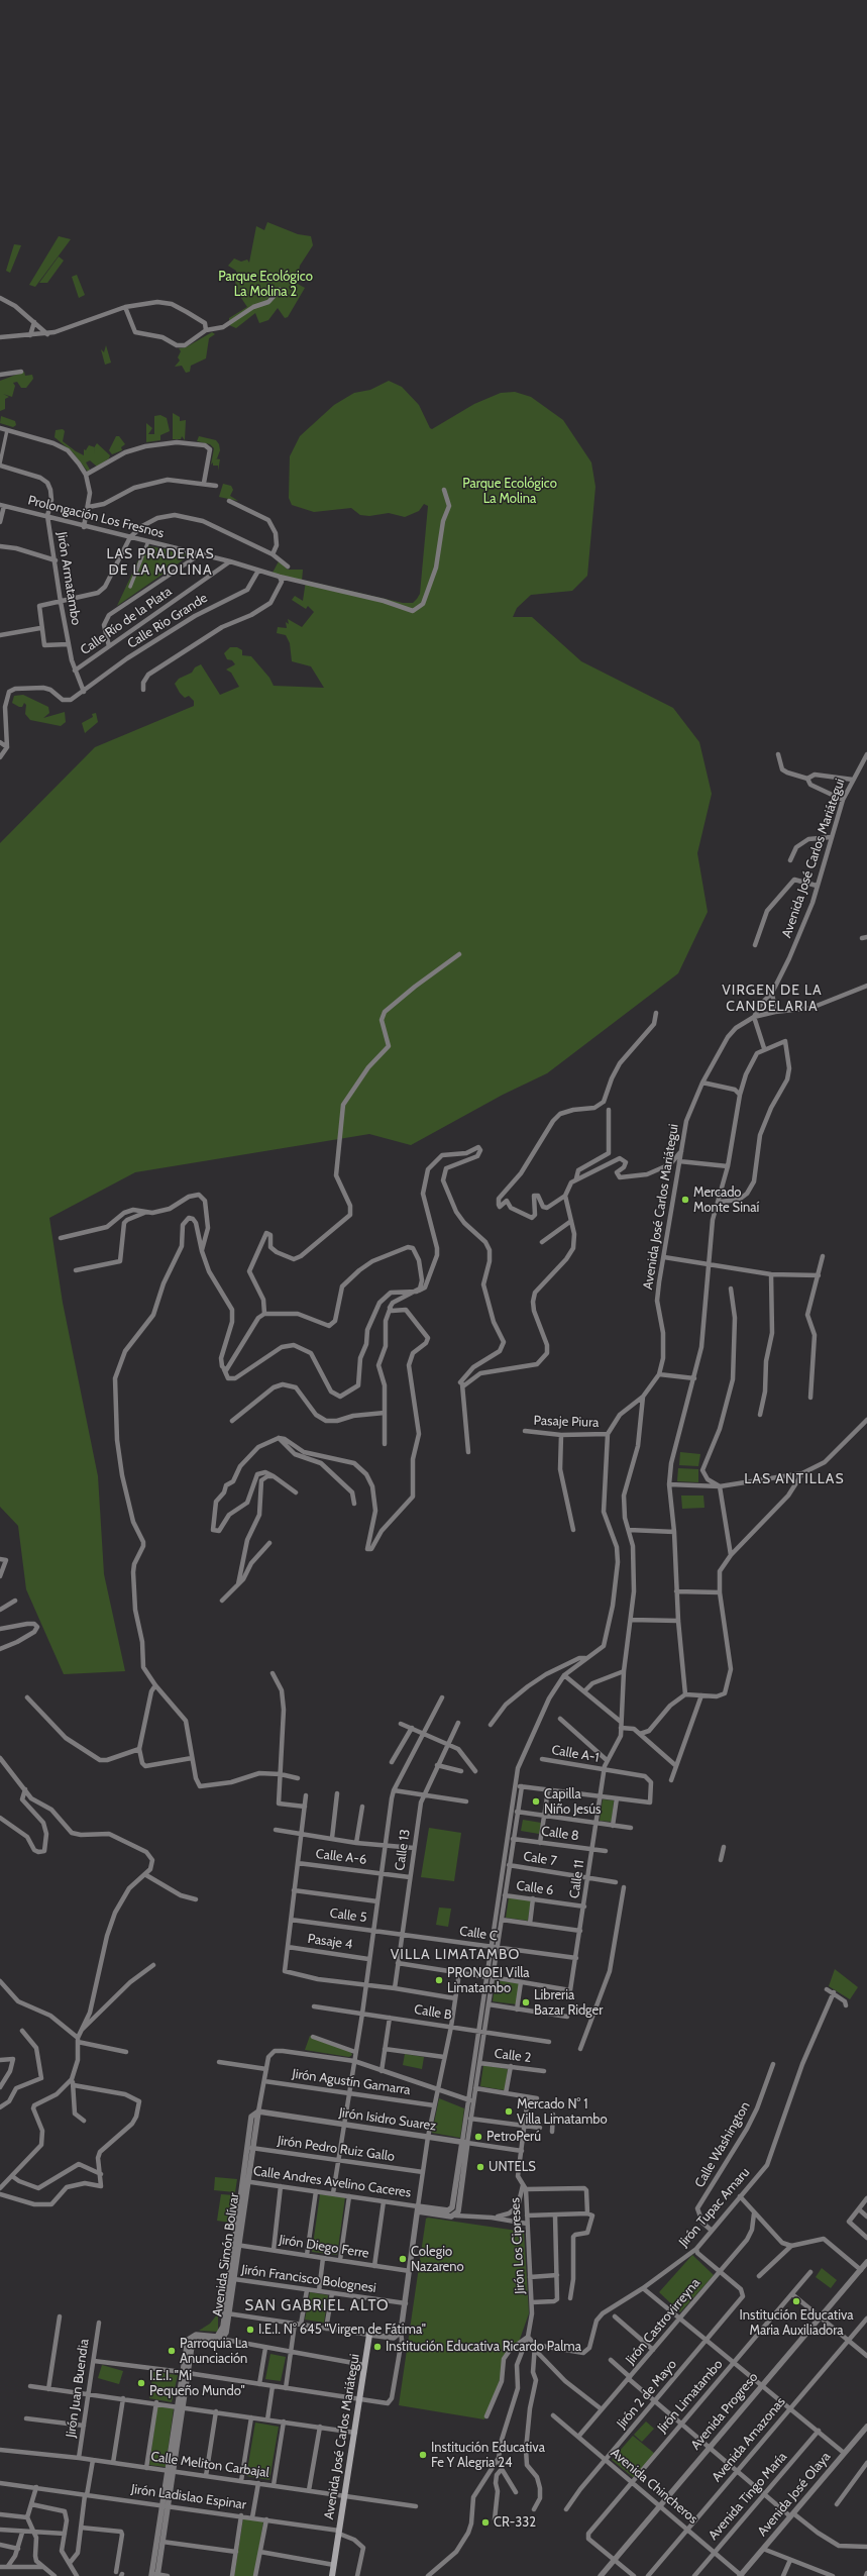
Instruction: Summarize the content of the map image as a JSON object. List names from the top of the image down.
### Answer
{
  "streets": {
    "main road": ["Avenida José Carlos Mariátegui"],
    "street": [
      "Prolongación Los Fresnos",
      "Jirón Armatambo",
      "Calle Río de la Plata",
      "Calle Rio Grande",
      "Pasaje Piura",
      "Calle A-1",
      "Calle 8",
      "Calle 13",
      "Calle A-6",
      "Cale 7",
      "Calle 11",
      "Calle 6",
      "Calle 5",
      "Calle C",
      "Pasaje 4",
      "Calle B",
      "Calle 2",
      "Jirón Agustín Gamarra",
      "Jirón Isidro Suarez",
      "Calle Washington",
      "Jirón Pedro Ruiz Gallo",
      "Calle Andres Avelino Caceres",
      "Jirón Tupac Amaru",
      "Jirón Los Cipreses",
      "Jirón Diego Ferre",
      "Avenida Simón Bolívar",
      "Jirón Francisco Bolognesi",
      "Jirón Castrovirreyna",
      "Jirón Juan Buendia",
      "Jirón 2 de Mayo",
      "Jirón Limatambo",
      "Avenida Progreso",
      "Avenida Amazonas",
      "Calle Meliton Carbajal",
      "Avenida Chincheros",
      "Avenida José Olaya",
      "Avenida Tingo María",
      "Jirón Ladislao Espinar"
    ]
  },
  "crossings": [
    ["Prolongación Los Fresnos", "Jirón Armatambo"],
    ["Prolongación Los Fresnos", "Calle Río de la Plata"],
    ["Prolongación Los Fresnos", "Calle Rio Grande"],
    ["Jirón Armatambo", "Calle Río de la Plata"],
    ["Jirón Armatambo", "Calle Rio Grande"],
    ["Avenida José Carlos Mariátegui", "Pasaje Piura"],
    ["Avenida José Carlos Mariátegui", "Calle Meliton Carbajal"],
    ["Avenida José Carlos Mariátegui", "Jirón Ladislao Espinar"],
    ["Calle A-1", "Calle 11"],
    ["Calle 8", "Calle 11"],
    ["Calle 13", "Calle A-6"],
    ["Calle 13", "Calle 5"],
    ["Calle 13", "Calle C"],
    ["Cale 7", "Calle 11"],
    ["Calle 11", "Calle 6"],
    ["Calle 11", "Calle C"],
    ["Calle 5", "Calle C"],
    ["Jirón Agustín Gamarra", "Avenida Simón Bolívar"],
    ["Jirón Isidro Suarez", "Jirón Los Cipreses"],
    ["Jirón Isidro Suarez", "Avenida Simón Bolívar"],
    ["Calle Washington", "Jirón Tupac Amaru"],
    ["Jirón Pedro Ruiz Gallo", "Avenida Simón Bolívar"],
    ["Calle Andres Avelino Caceres", "Avenida Simón Bolívar"],
    ["Jirón Diego Ferre", "Avenida Simón Bolívar"],
    ["Avenida Simón Bolívar", "Jirón Francisco Bolognesi"],
    ["Jirón Castrovirreyna", "Jirón 2 de Mayo"],
    ["Jirón Castrovirreyna", "Avenida Chincheros"],
    ["Jirón Juan Buendia", "Calle Meliton Carbajal"],
    ["Jirón 2 de Mayo", "Avenida Chincheros"],
    ["Jirón Limatambo", "Avenida Progreso"],
    ["Jirón Limatambo", "Avenida Chincheros"],
    ["Avenida Progreso", "Avenida Chincheros"],
    ["Avenida Amazonas", "Avenida Chincheros"],
    ["Avenida Chincheros", "Avenida José Olaya"],
    ["Avenida Chincheros", "Avenida Tingo María"]
  ],
  "districts": [
    "LAS PRADERAS DE LA MOLINA",
    "VIRGEN DE LA CANDELARIA",
    "LAS ANTILLAS",
    "VILLA LIMATAMBO",
    "SAN GABRIEL ALTO"
  ],
  "parks": ["Parque Ecológico La Molina 2", "Parque Ecológico La Molina"],
  "places": [
    "Mercado Monte Sinaí",
    "Capilla Niño Jesús",
    "PRONOEI Villa Limatambo",
    "Libreria Bazar Ridger",
    "Mercado N° 1 Villa Limatambo",
    "PetroPerú",
    "UNTELS",
    "Colegio Nazareno",
    "Institución Educativa Maria Auxiliadora",
    "I.E.I. N° 645 \"Virgen de Fátima\"",
    "Institución Educativa Ricardo Palma",
    "Parroquia La Anunciación",
    "I.E.I. \"Mi Pequeño Mundo\"",
    "Institución Educativa Fe Y Alegria 24",
    "CR-332"
  ]
}
